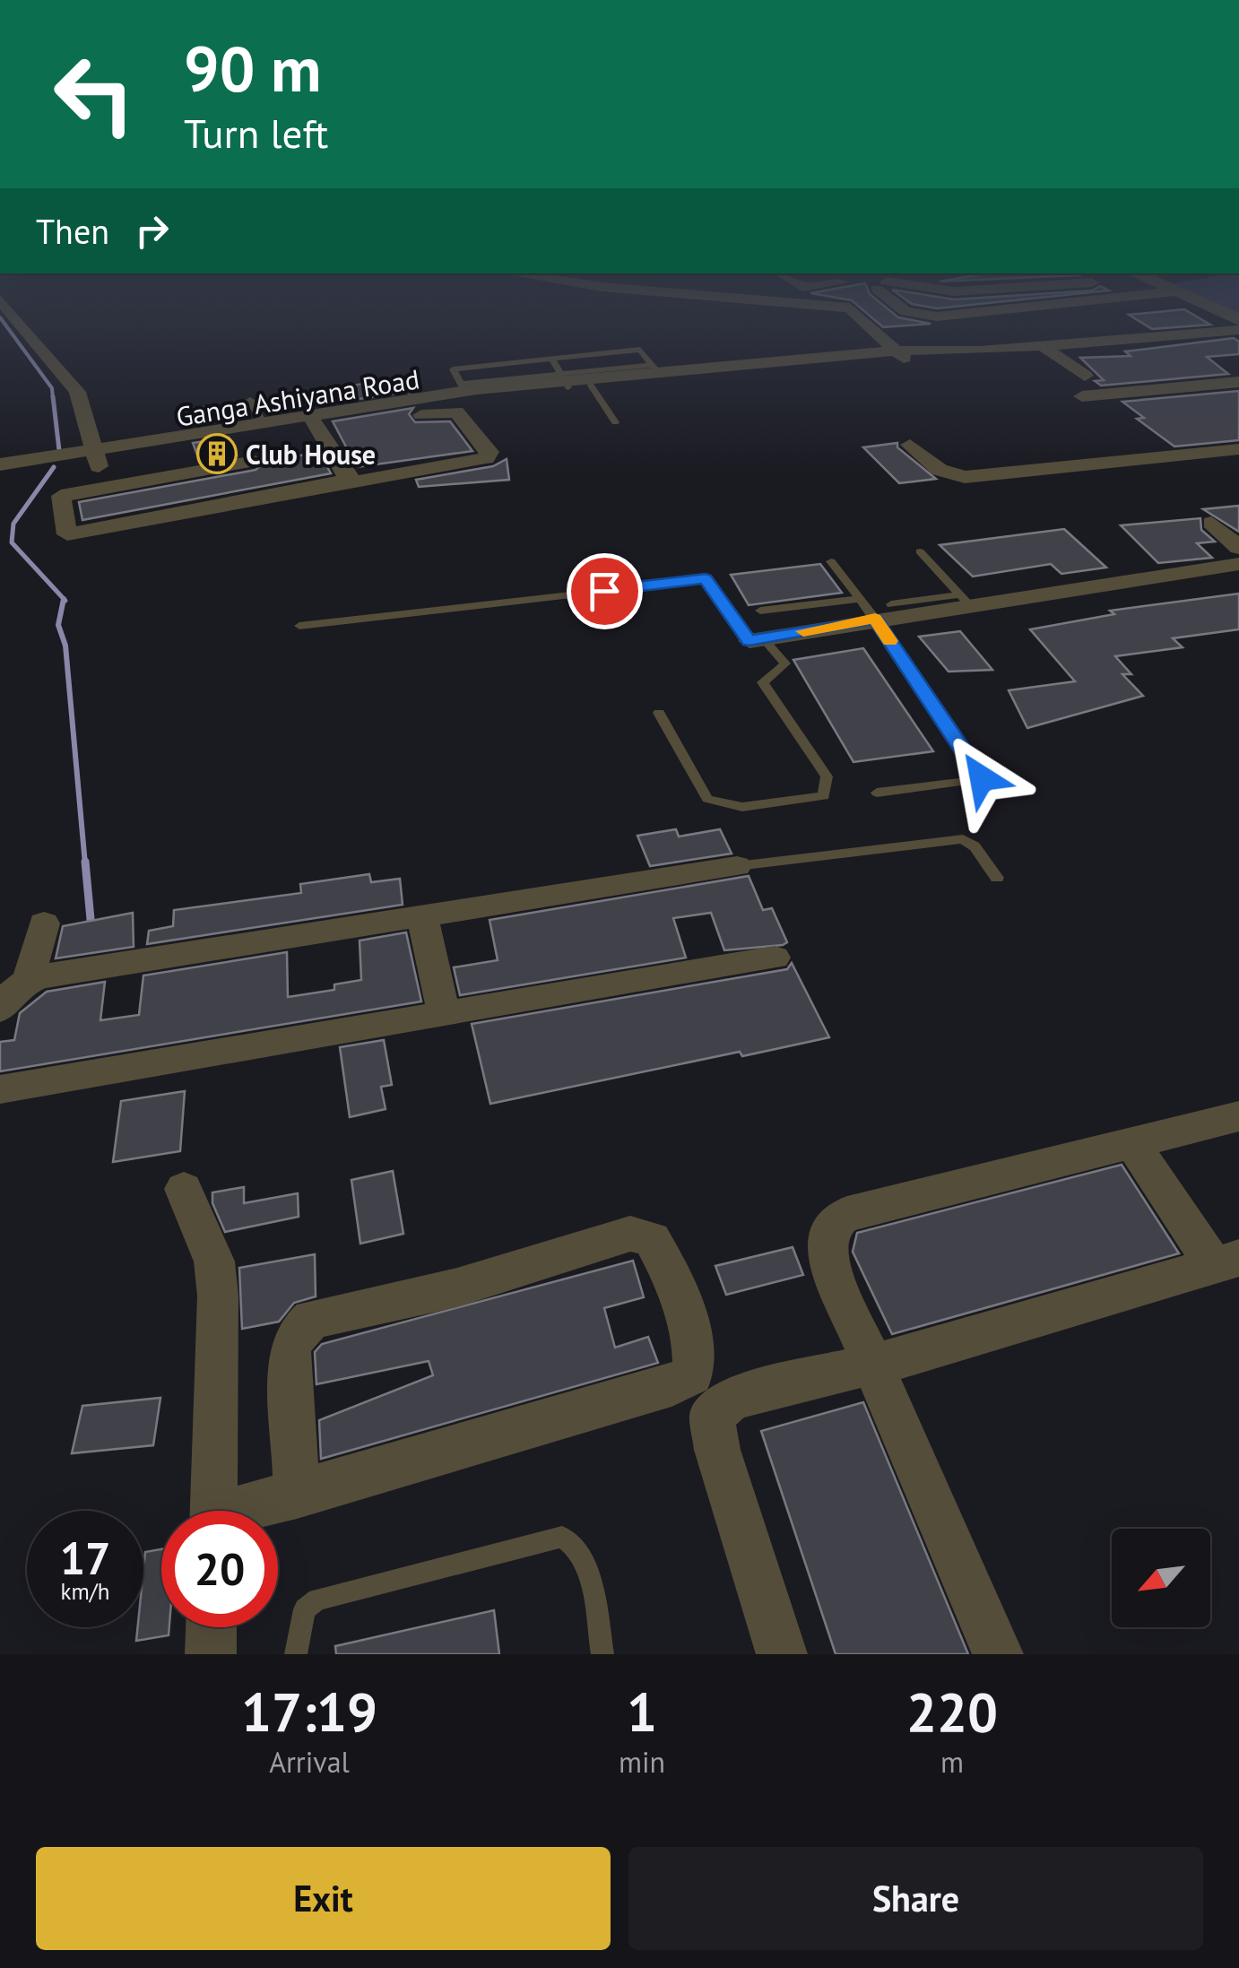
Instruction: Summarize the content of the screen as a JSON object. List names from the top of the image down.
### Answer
{
  "streets": {
    "street": ["Ganga Ashiyana Road"]
  },
  "places": {
    "building": ["Club House"]
  },
  "north": "bottom left",
  "page": {
    "turn": ["90 m", "Turn left"],
    "then": "Then",
    "speed": "17 km/h",
    "limit": "20",
    "eta": [
      "17:19",
      "Arrival",
      "1",
      "min",
      "220",
      "m"
    ],
    "buttons": ["Exit", "Share"]
  }
}
